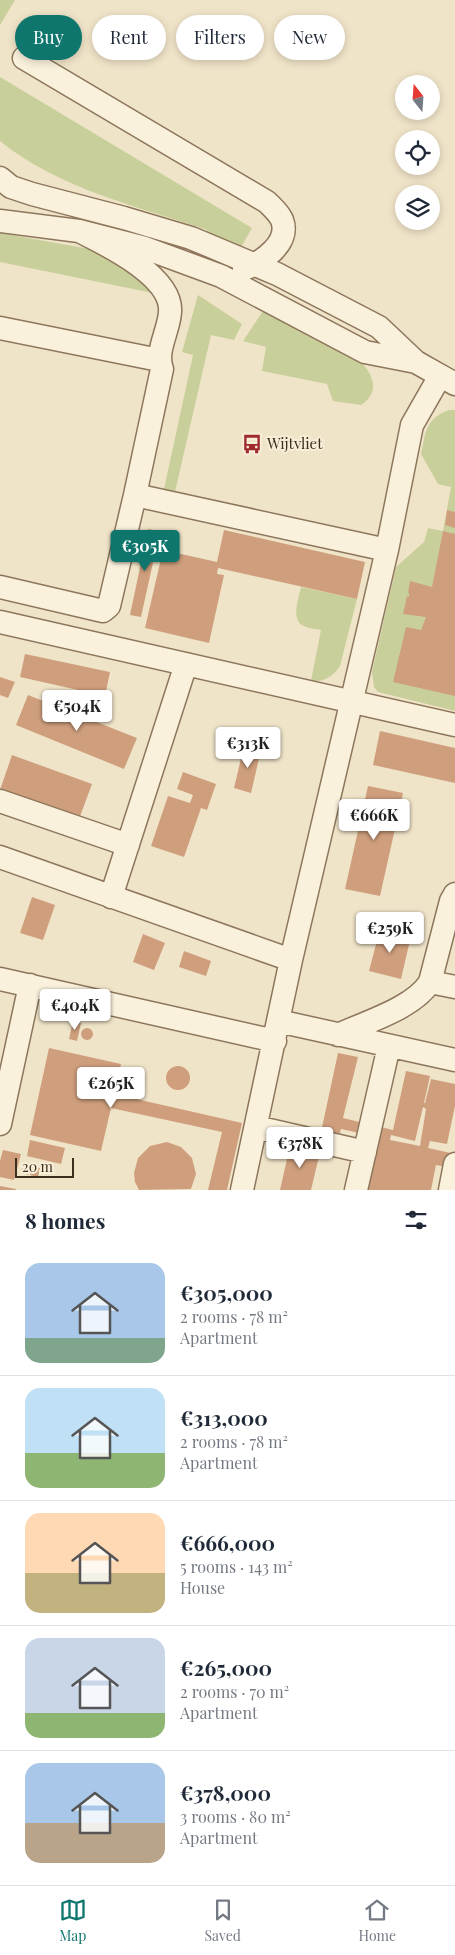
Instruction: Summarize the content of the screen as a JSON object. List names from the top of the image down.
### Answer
{
  "places": {
    "bus stop": ["Wijtvliet"]
  },
  "scale_bar": "20 m",
  "north": "top",
  "page": {
    "chip": [
      "Buy",
      "Rent",
      "Filters",
      "New"
    ],
    "price": [
      "€305K",
      "€504K",
      "€313K",
      "€666K",
      "€259K",
      "€404K",
      "€265K",
      "€378K"
    ],
    "scale": "20 m",
    "heading": "8 homes",
    "list": [
      {
        "name": "€305,000",
        "note": "2 rooms · 78 m² · Apartment"
      },
      {
        "name": "€313,000",
        "note": "2 rooms · 78 m² · Apartment"
      },
      {
        "name": "€666,000",
        "note": "5 rooms · 143 m² · House"
      },
      {
        "name": "€265,000",
        "note": "2 rooms · 70 m² · Apartment"
      },
      {
        "name": "€378,000",
        "note": "3 rooms · 80 m² · Apartment"
      }
    ],
    "tabs": ["Map", "Saved", "Home"]
  }
}
